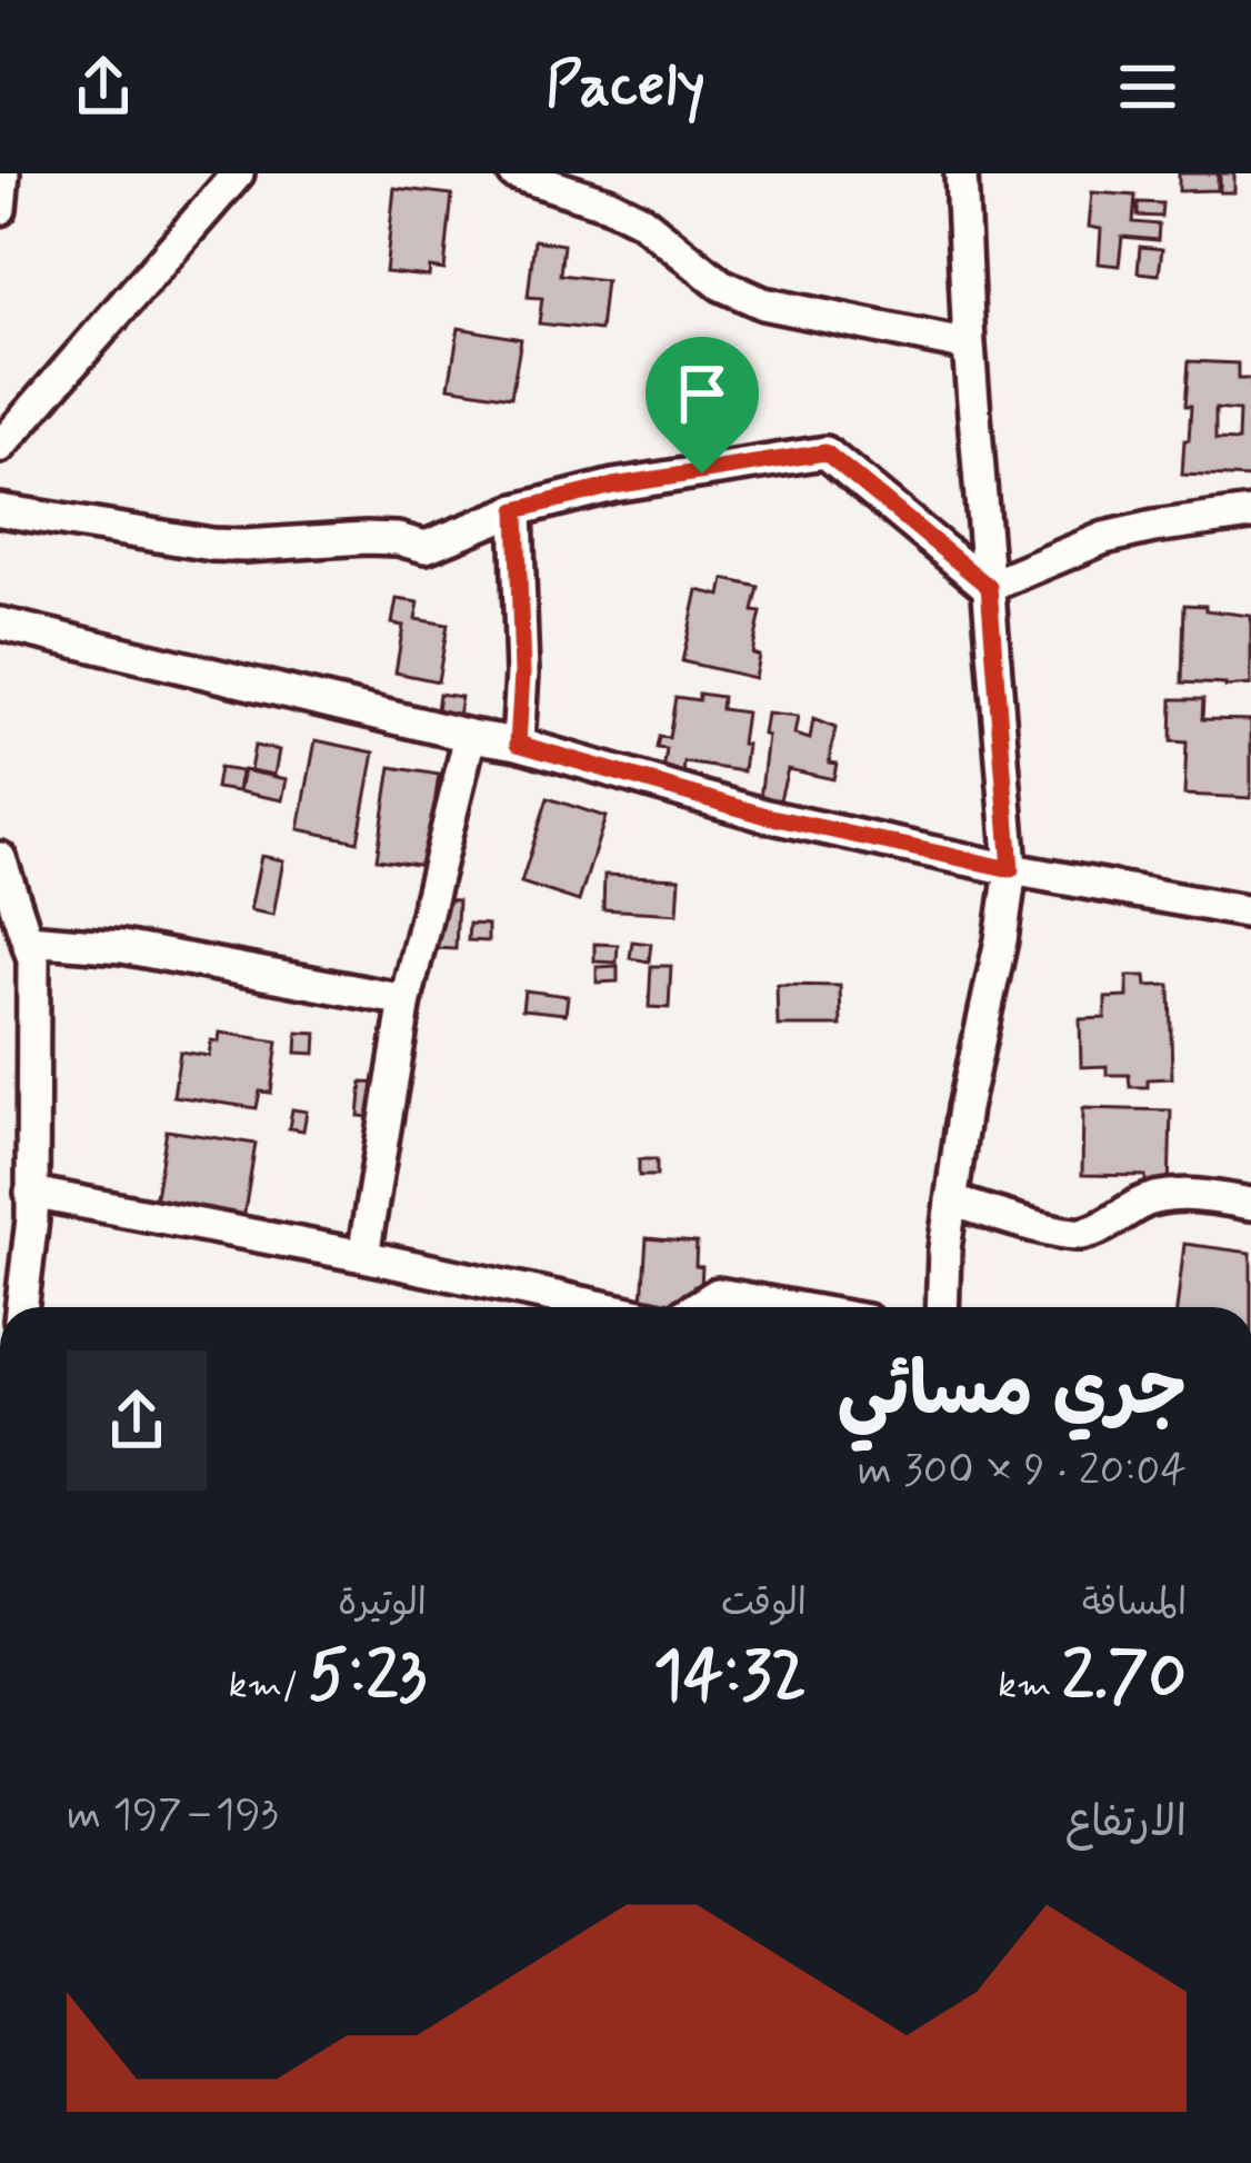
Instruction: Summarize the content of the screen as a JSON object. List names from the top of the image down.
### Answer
{
  "page": {
    "header": "Pacely",
    "heading": ["جري مسائي", "20:04 · 9 × 300 m"],
    "stats": [
      ["المسافة", "2.70 km"],
      ["الوقت", "14:32"],
      ["الوتيرة", "5:23 /km"]
    ],
    "chart": ["الارتفاع", "193–197 m"]
  }
}
